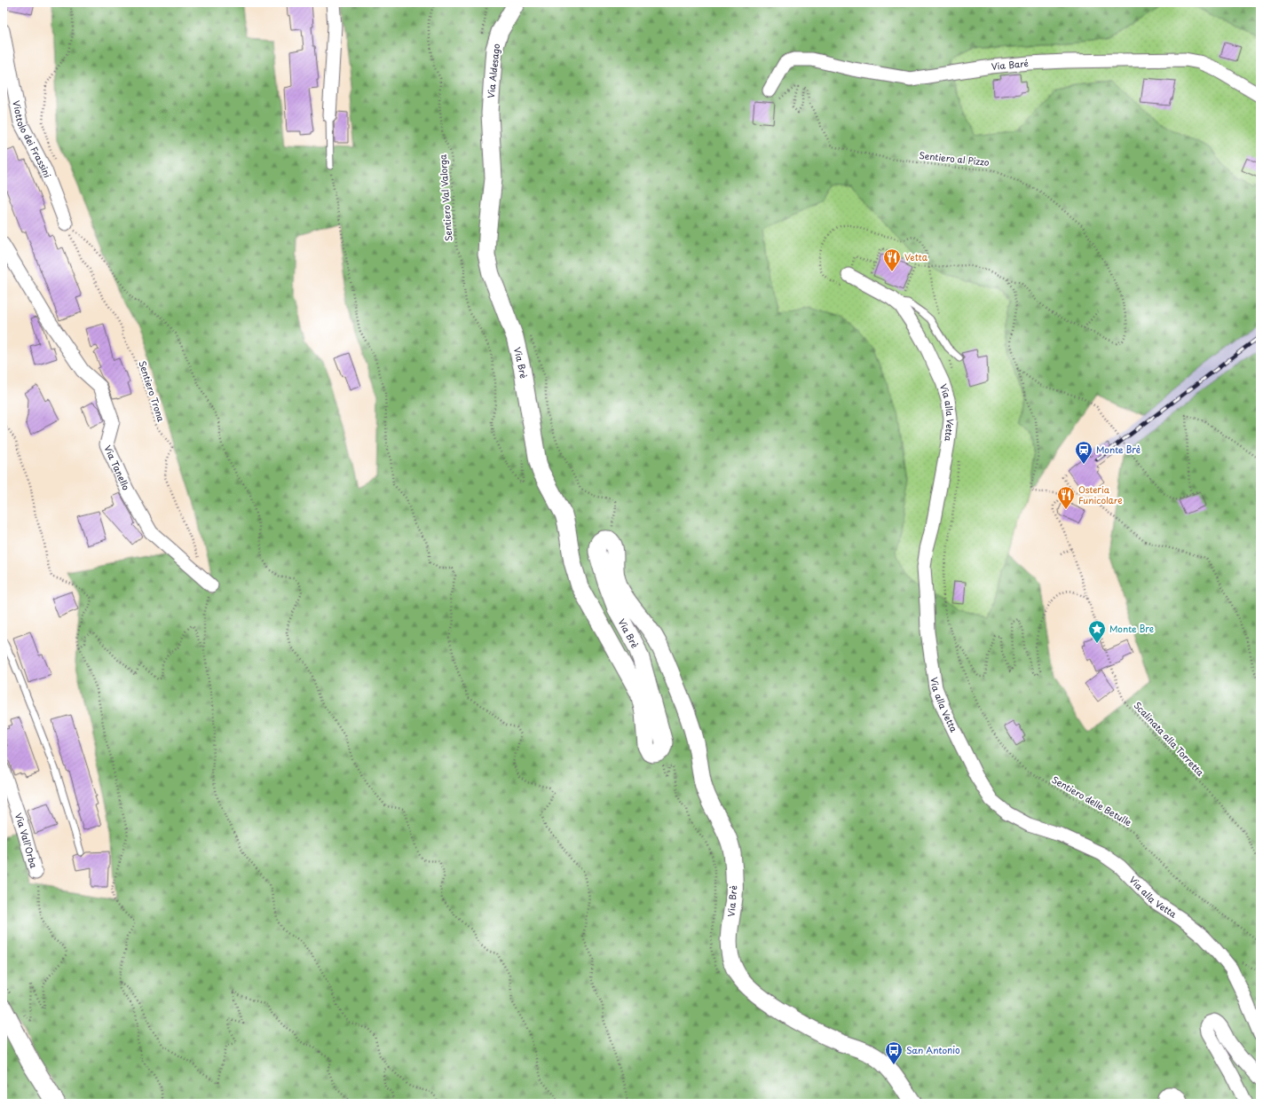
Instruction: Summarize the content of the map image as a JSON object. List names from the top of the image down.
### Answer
{
  "streets": {
    "street": [
      "Via Baré",
      "Via Aldesago",
      "Viottolo dei Frassini",
      "Via Brè",
      "Via alla Vetta",
      "Via Tanello",
      "Via Vall'Orba"
    ],
    "path": [
      "Sentiero al Pizzo",
      "Sentiero Val Valorga",
      "Sentiero Trona",
      "Scalinata alla Torretta",
      "Sentiero delle Betulle"
    ]
  },
  "crossings": [
    ["Via Baré", "Sentiero al Pizzo"],
    ["Via Aldesago", "Via Brè"],
    ["Viottolo dei Frassini", "Sentiero Trona"],
    ["Sentiero Val Valorga", "Via Brè"]
  ],
  "places": {
    "restaurant": ["Vetta", "Osteria Funicolare"],
    "station": ["Monte Brè"],
    "place": ["Monte Bre"],
    "bus stop": ["San Antonio"]
  }
}
